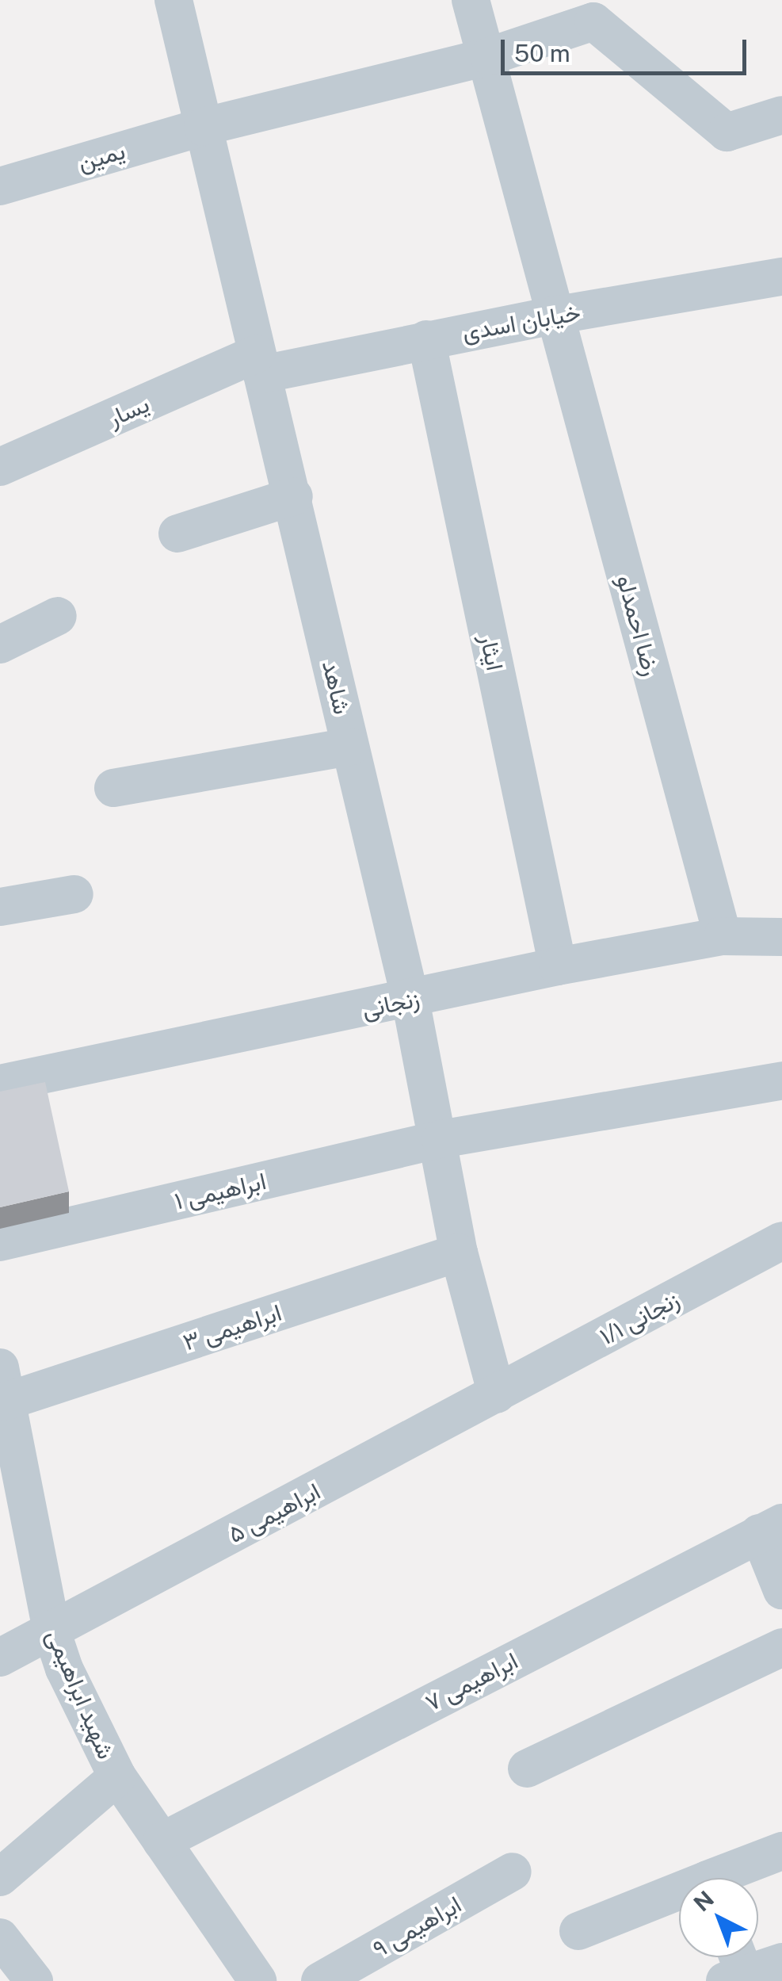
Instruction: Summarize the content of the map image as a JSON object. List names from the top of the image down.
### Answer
{
  "streets": {
    "street": [
      "یمین",
      "خیابان اسدی",
      "یسار",
      "رضا احمدلو",
      "ایثار",
      "شاهد",
      "زنجانی",
      "ابراهیمی ۱",
      "زنجانی ۱/۱",
      "ابراهیمی ۳",
      "ابراهیمی ۵",
      "ابراهیمی ۷",
      "شهید ابراهیمی",
      "ابراهیمی ۹"
    ]
  },
  "crossings": [
    ["یمین", "رضا احمدلو"],
    ["یمین", "شاهد"],
    ["خیابان اسدی", "یسار"],
    ["خیابان اسدی", "رضا احمدلو"],
    ["خیابان اسدی", "ایثار"],
    ["خیابان اسدی", "شاهد"],
    ["یسار", "شاهد"],
    ["رضا احمدلو", "زنجانی"],
    ["ایثار", "زنجانی"],
    ["شاهد", "زنجانی"],
    ["شاهد", "ابراهیمی ۱"],
    ["شاهد", "زنجانی ۱/۱"],
    ["شاهد", "ابراهیمی ۳"],
    ["شاهد", "ابراهیمی ۵"],
    ["زنجانی ۱/۱", "ابراهیمی ۵"],
    ["ابراهیمی ۳", "شهید ابراهیمی"],
    ["ابراهیمی ۵", "شهید ابراهیمی"],
    ["ابراهیمی ۷", "شهید ابراهیمی"]
  ],
  "scale_bar": "50 m",
  "north": "top left"
}
